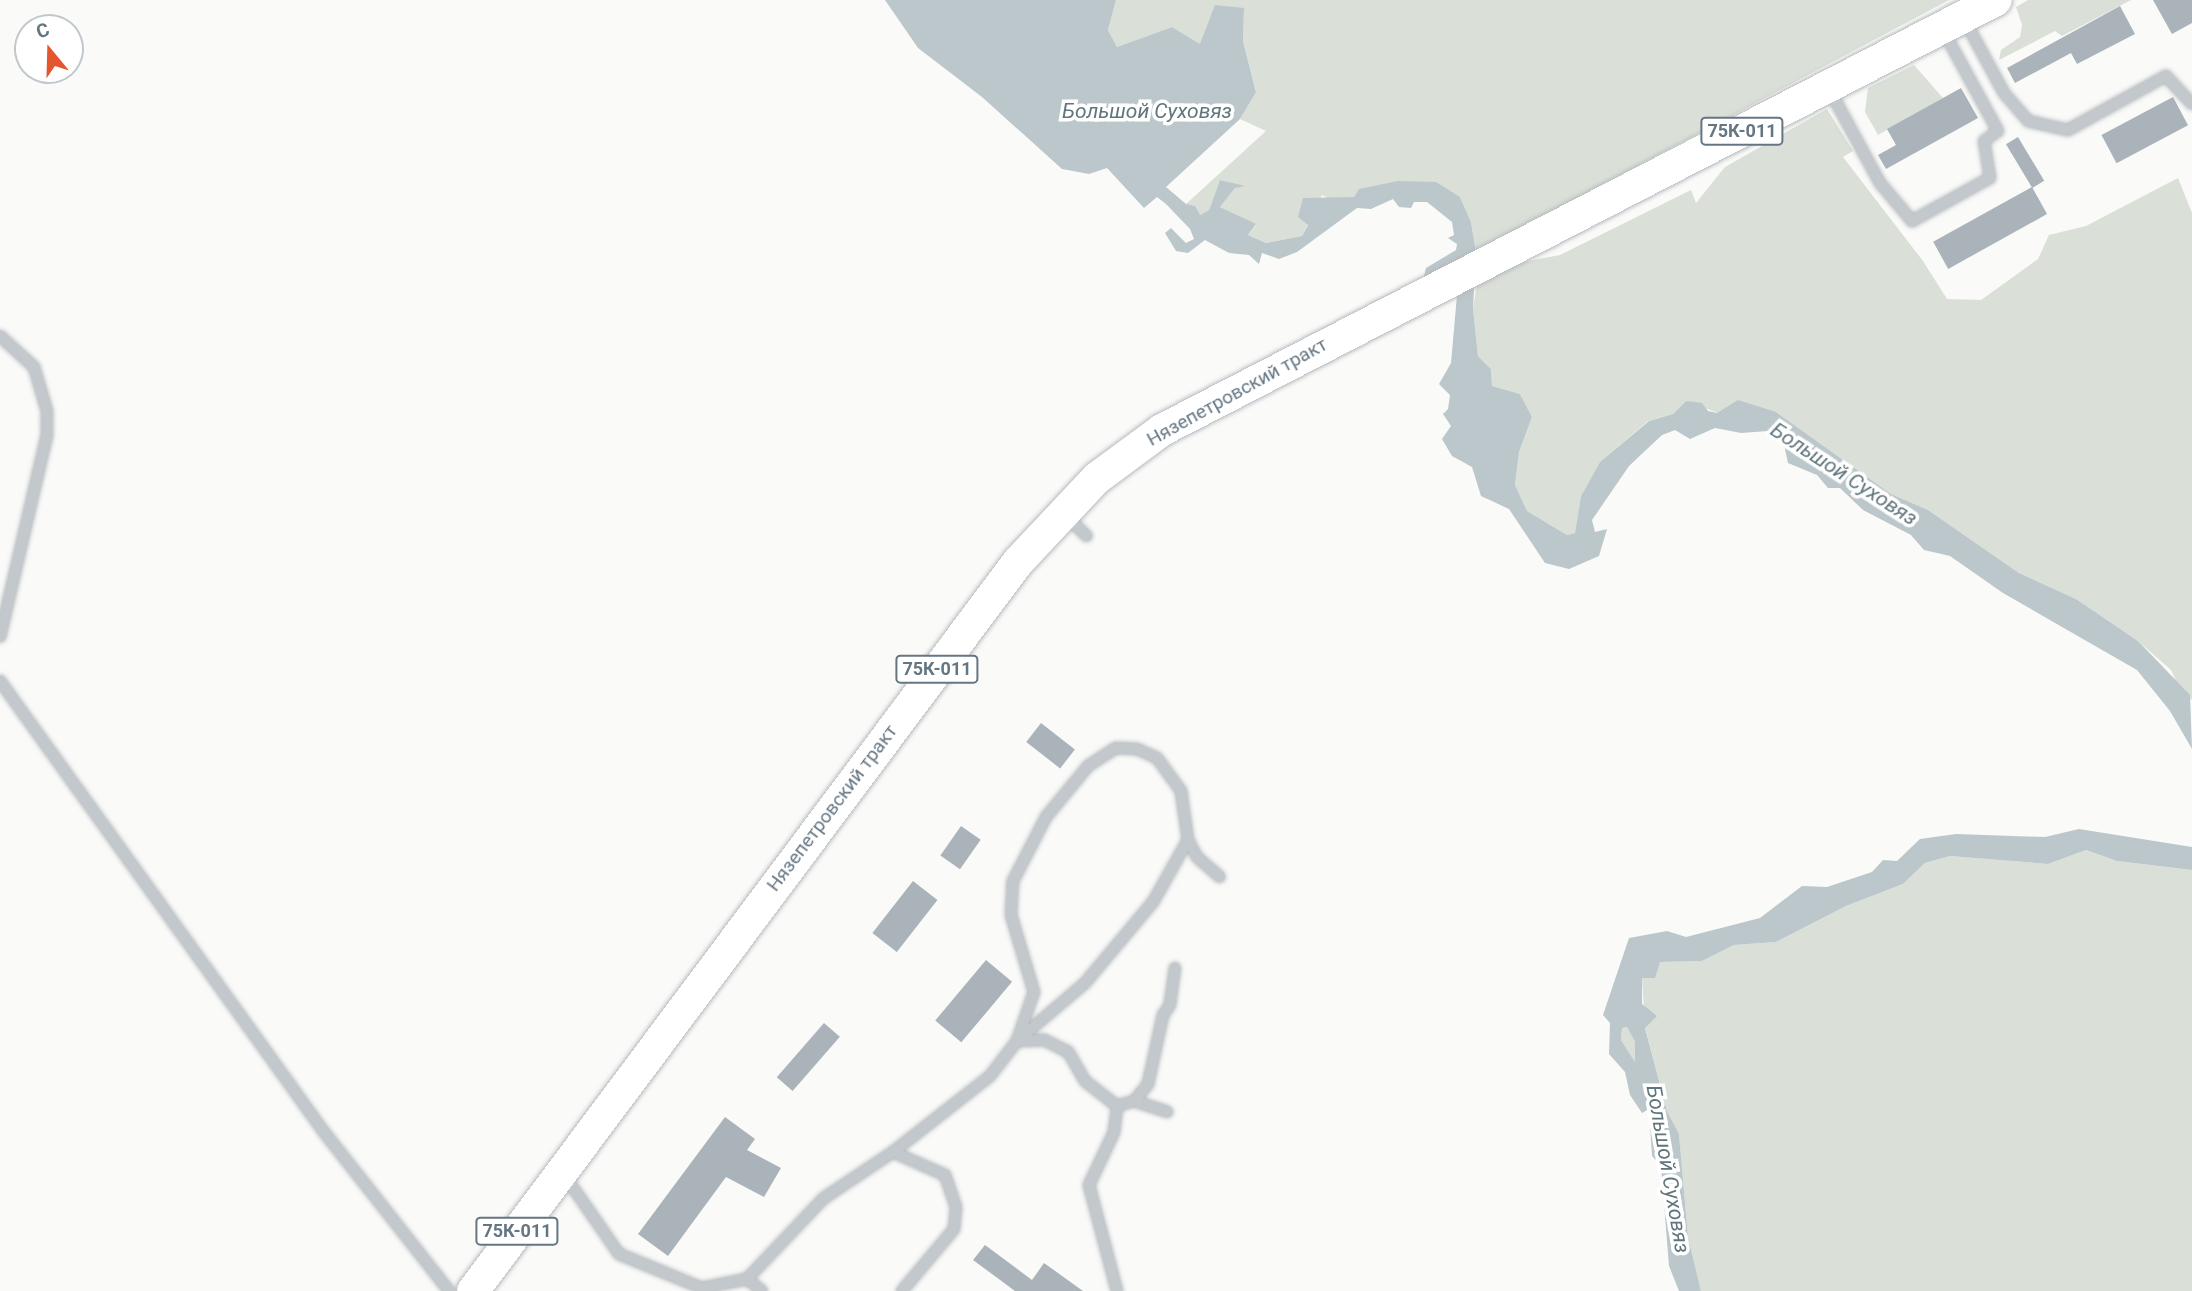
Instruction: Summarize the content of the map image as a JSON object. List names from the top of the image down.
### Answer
{
  "streets": {
    "main road": ["75К-011", "Нязепетровский тракт"]
  },
  "water": ["Большой Суховяз"],
  "north": "top"
}
